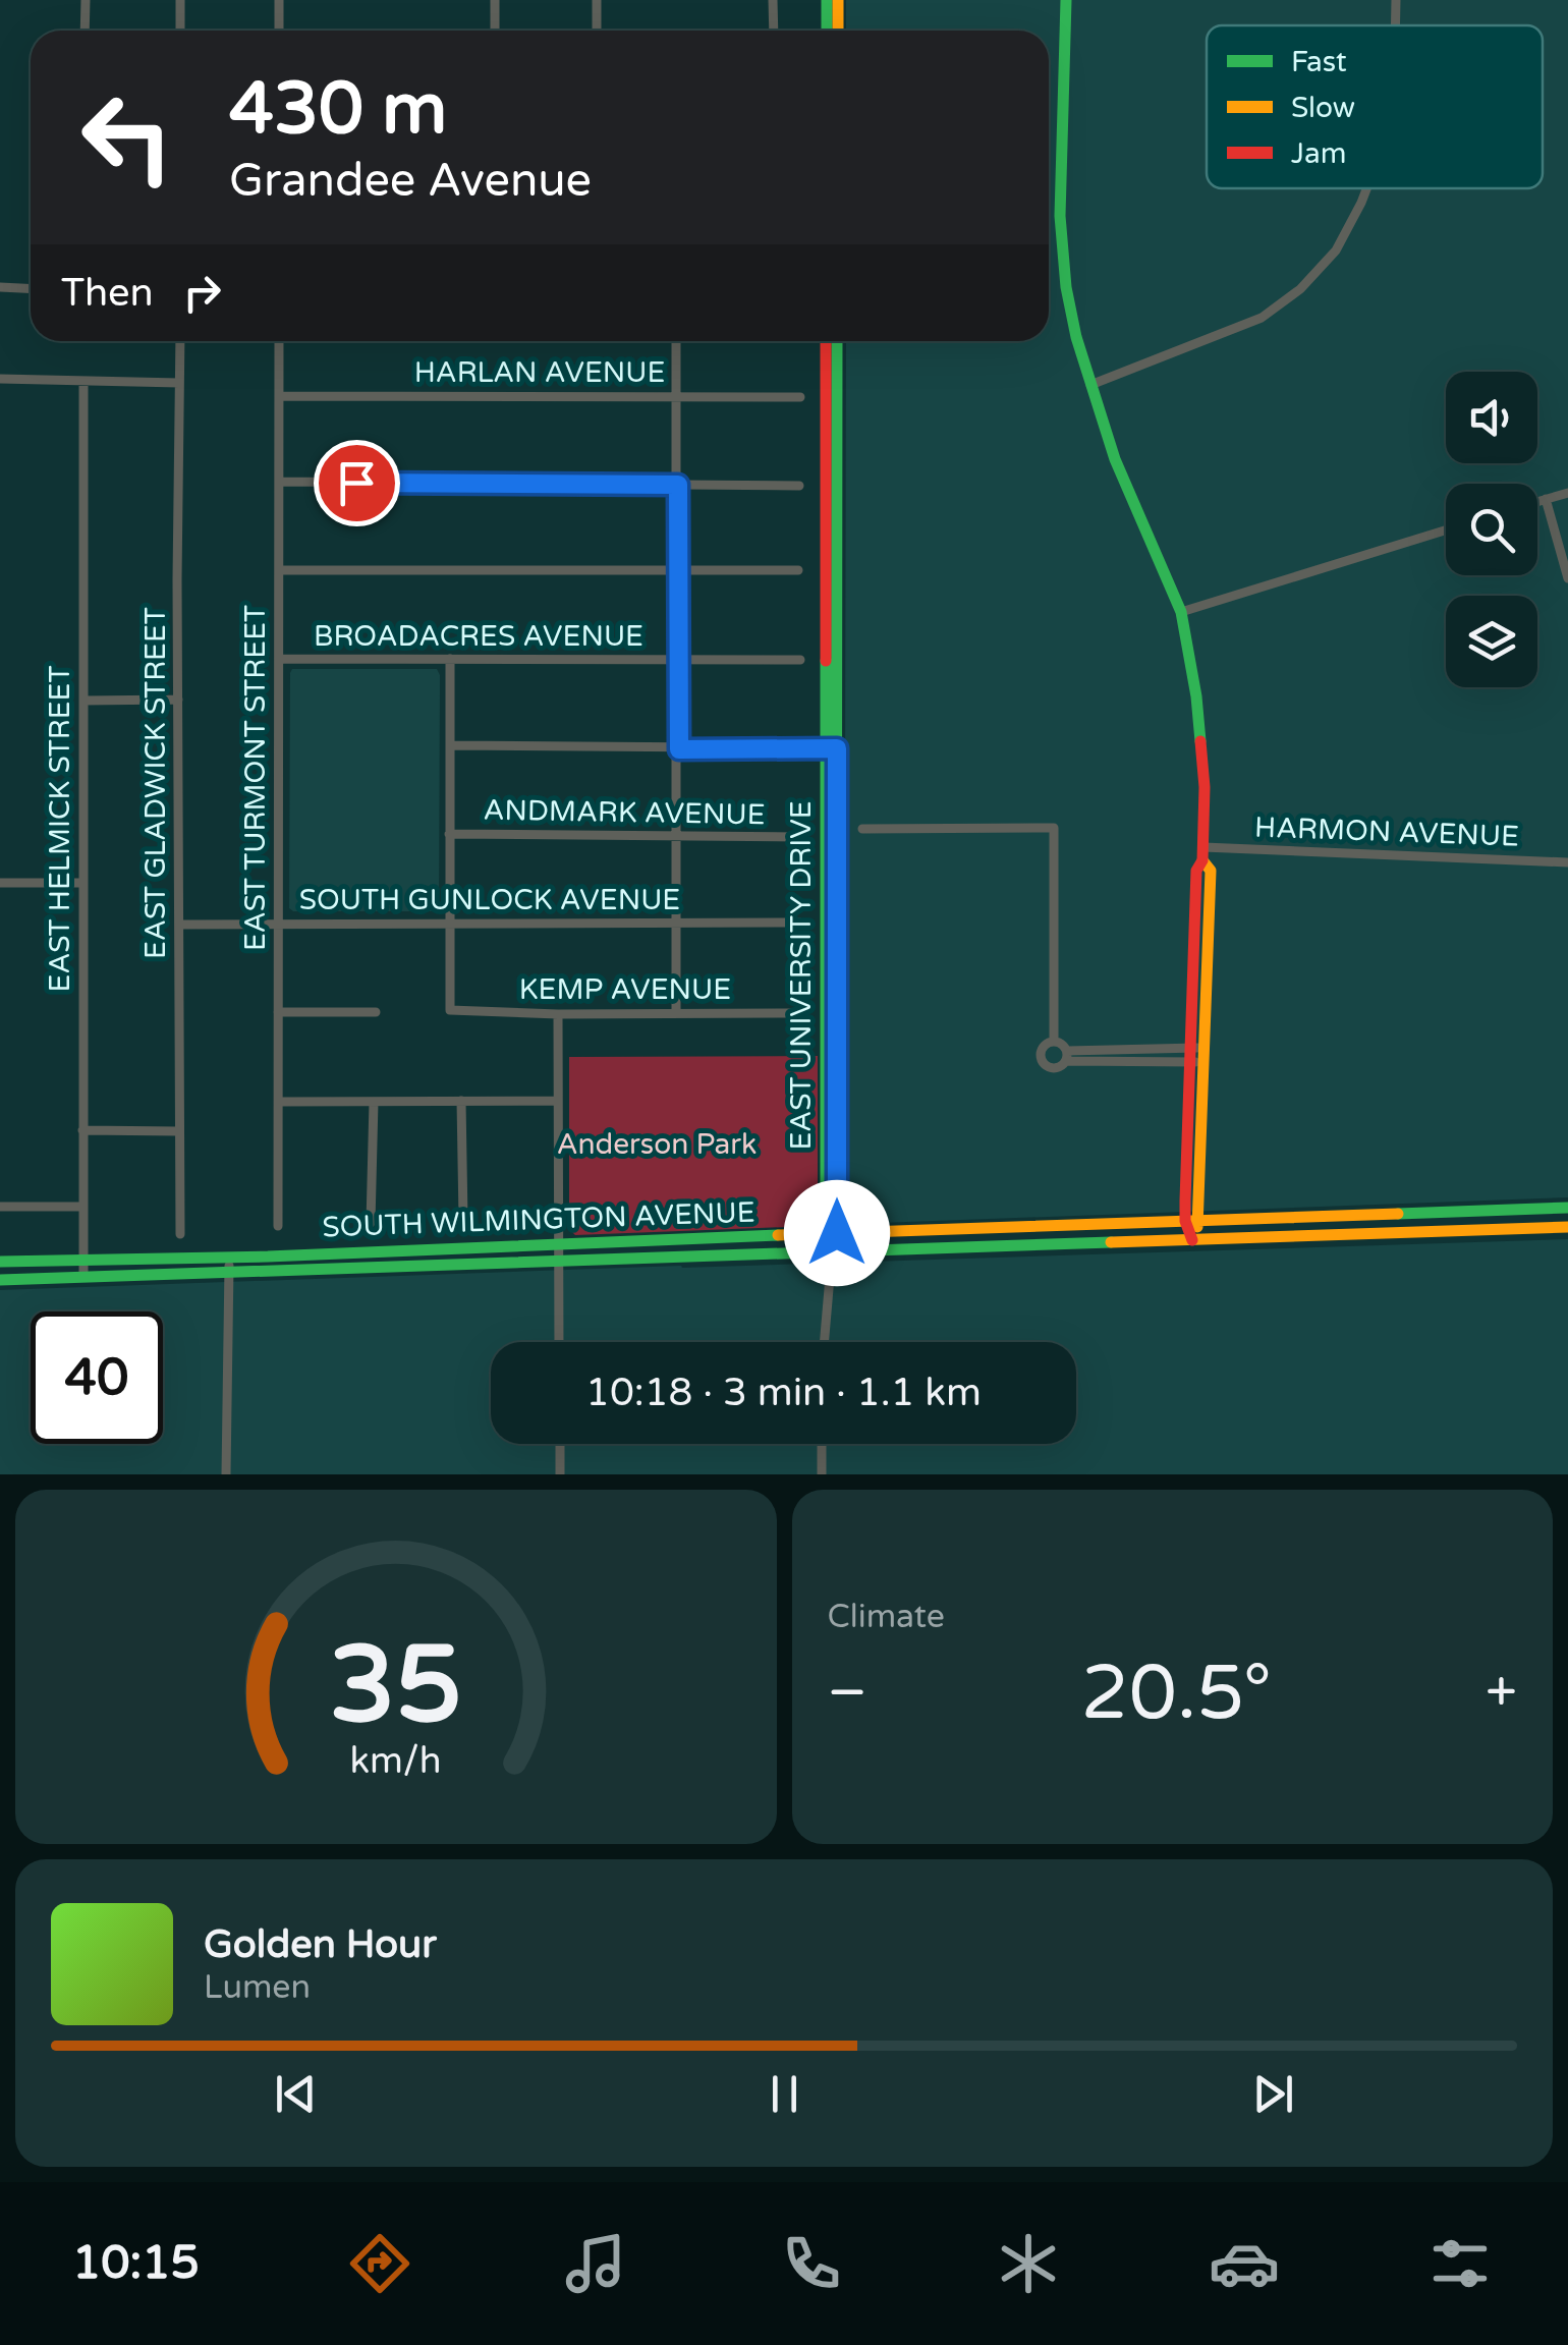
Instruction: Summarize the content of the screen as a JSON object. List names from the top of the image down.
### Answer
{
  "streets": {
    "main road": ["EAST UNIVERSITY DRIVE", "SOUTH WILMINGTON AVENUE"],
    "street": [
      "HARLAN AVENUE",
      "BROADACRES AVENUE",
      "EAST TURMONT STREET",
      "EAST GLADWICK STREET",
      "ANDMARK AVENUE",
      "EAST HELMICK STREET",
      "HARMON AVENUE",
      "SOUTH GUNLOCK AVENUE",
      "KEMP AVENUE"
    ]
  },
  "crossings": [
    ["HARLAN AVENUE", "EAST TURMONT STREET"],
    ["BROADACRES AVENUE", "EAST TURMONT STREET"],
    ["EAST TURMONT STREET", "SOUTH GUNLOCK AVENUE"],
    ["EAST GLADWICK STREET", "SOUTH GUNLOCK AVENUE"],
    ["EAST HELMICK STREET", "SOUTH WILMINGTON AVENUE"],
    ["SOUTH GUNLOCK AVENUE", "KEMP AVENUE"],
    ["EAST UNIVERSITY DRIVE", "SOUTH WILMINGTON AVENUE"]
  ],
  "parks": ["Anderson Park"],
  "legend": ["Fast", "Slow", "Jam"],
  "page": {
    "turn": ["430 m", "Grandee Avenue"],
    "then": "Then",
    "limit": "40",
    "trip": "10:18 · 3 min · 1.1 km",
    "tile": "Climate",
    "heat": ["−", "20.5°", "+"],
    "song": ["Golden Hour", "Lumen"],
    "tabs": "10:15",
    "gauge": ["35", "km/h"]
  }
}
